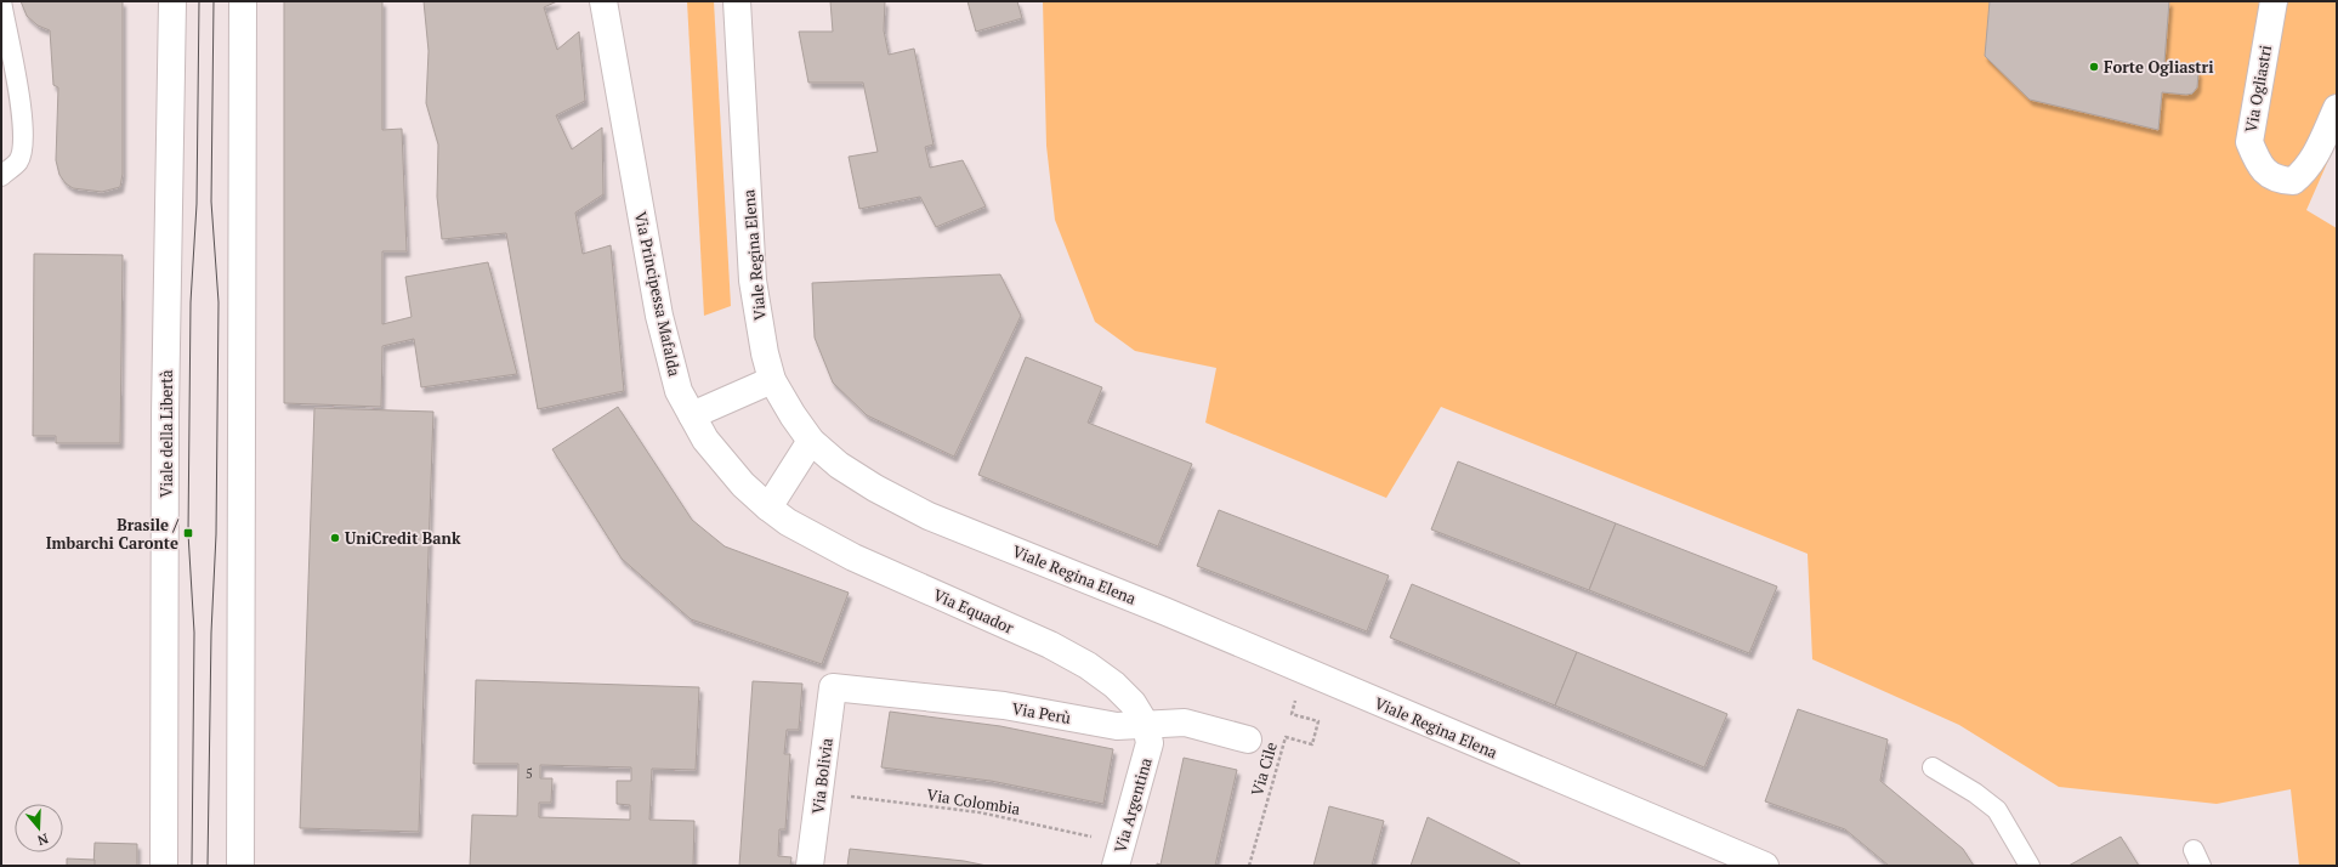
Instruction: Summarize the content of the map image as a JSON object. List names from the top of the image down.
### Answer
{
  "streets": {
    "main road": [
      "Via Ogliastri",
      "Viale Regina Elena",
      "Via Principessa Mafalda",
      "Viale della Libertà",
      "Via Equador",
      "Via Perù",
      "Via Bolivia",
      "Via Argentina"
    ],
    "path": ["Via Cile", "Via Colombia"]
  },
  "crossings": [
    ["Viale Regina Elena", "Via Cile"],
    ["Via Principessa Mafalda", "Via Equador"],
    ["Via Equador", "Via Perù"],
    ["Via Equador", "Via Argentina"],
    ["Via Perù", "Via Bolivia"],
    ["Via Perù", "Via Argentina"],
    ["Via Bolivia", "Via Colombia"],
    ["Via Colombia", "Via Argentina"]
  ],
  "places": {
    "other": ["Forte Ogliastri", "UniCredit Bank"],
    "transit": ["Brasile / Imbarchi Caronte"]
  },
  "house_numbers": ["5"],
  "north": "bottom"
}
